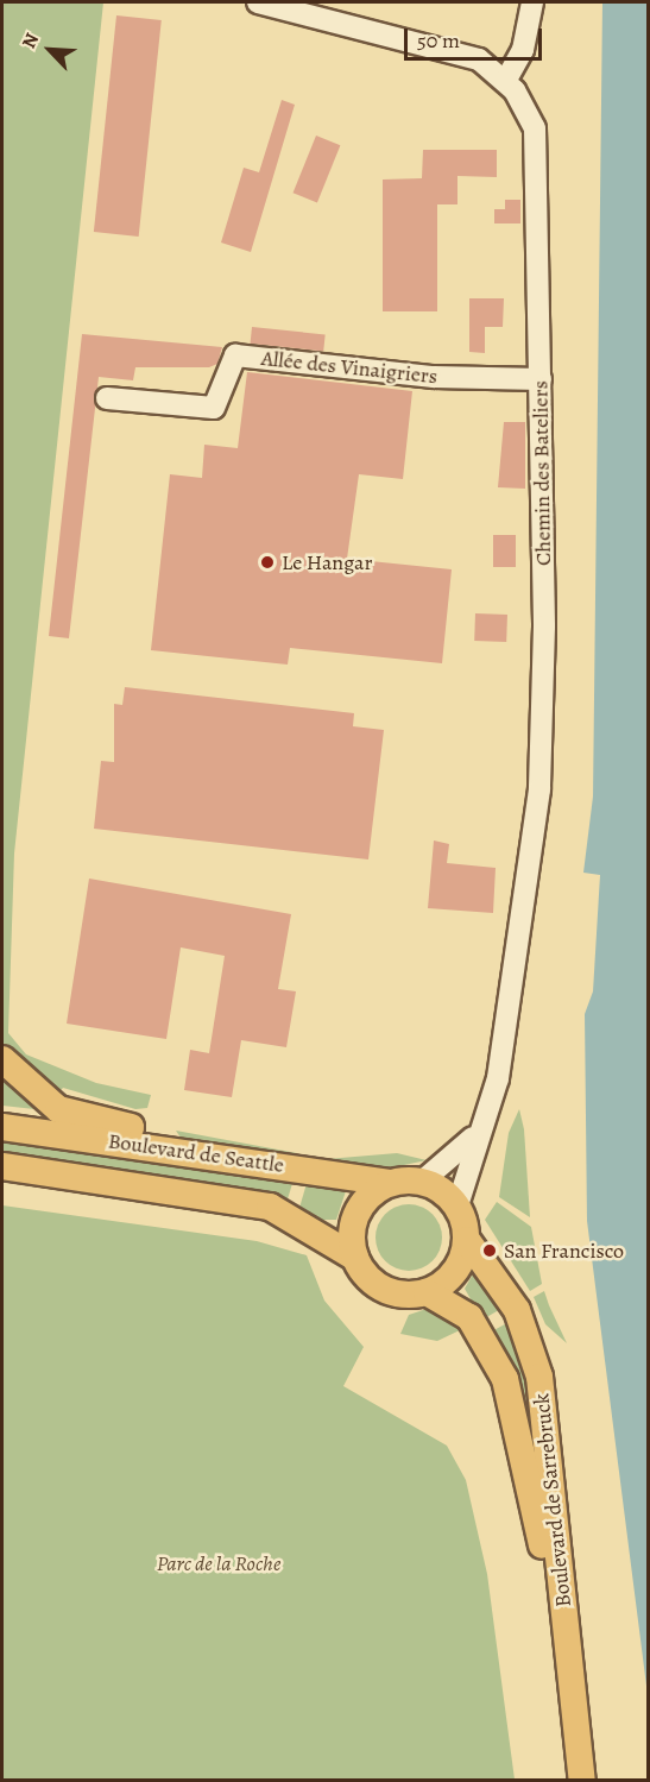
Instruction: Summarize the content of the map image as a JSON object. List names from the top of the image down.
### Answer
{
  "streets": {
    "main road": ["Boulevard de Seattle", "Boulevard de Sarrebruck"],
    "street": ["Allée des Vinaigriers", "Chemin des Bateliers"]
  },
  "crossings": [
    ["Allée des Vinaigriers", "Chemin des Bateliers"],
    ["Chemin des Bateliers", "Boulevard de Seattle"],
    ["Chemin des Bateliers", "Boulevard de Sarrebruck"],
    ["Boulevard de Seattle", "Boulevard de Sarrebruck"]
  ],
  "parks": ["Parc de la Roche"],
  "places": ["Le Hangar", "San Francisco"],
  "scale_bar": "50 m",
  "north": "top left"
}
